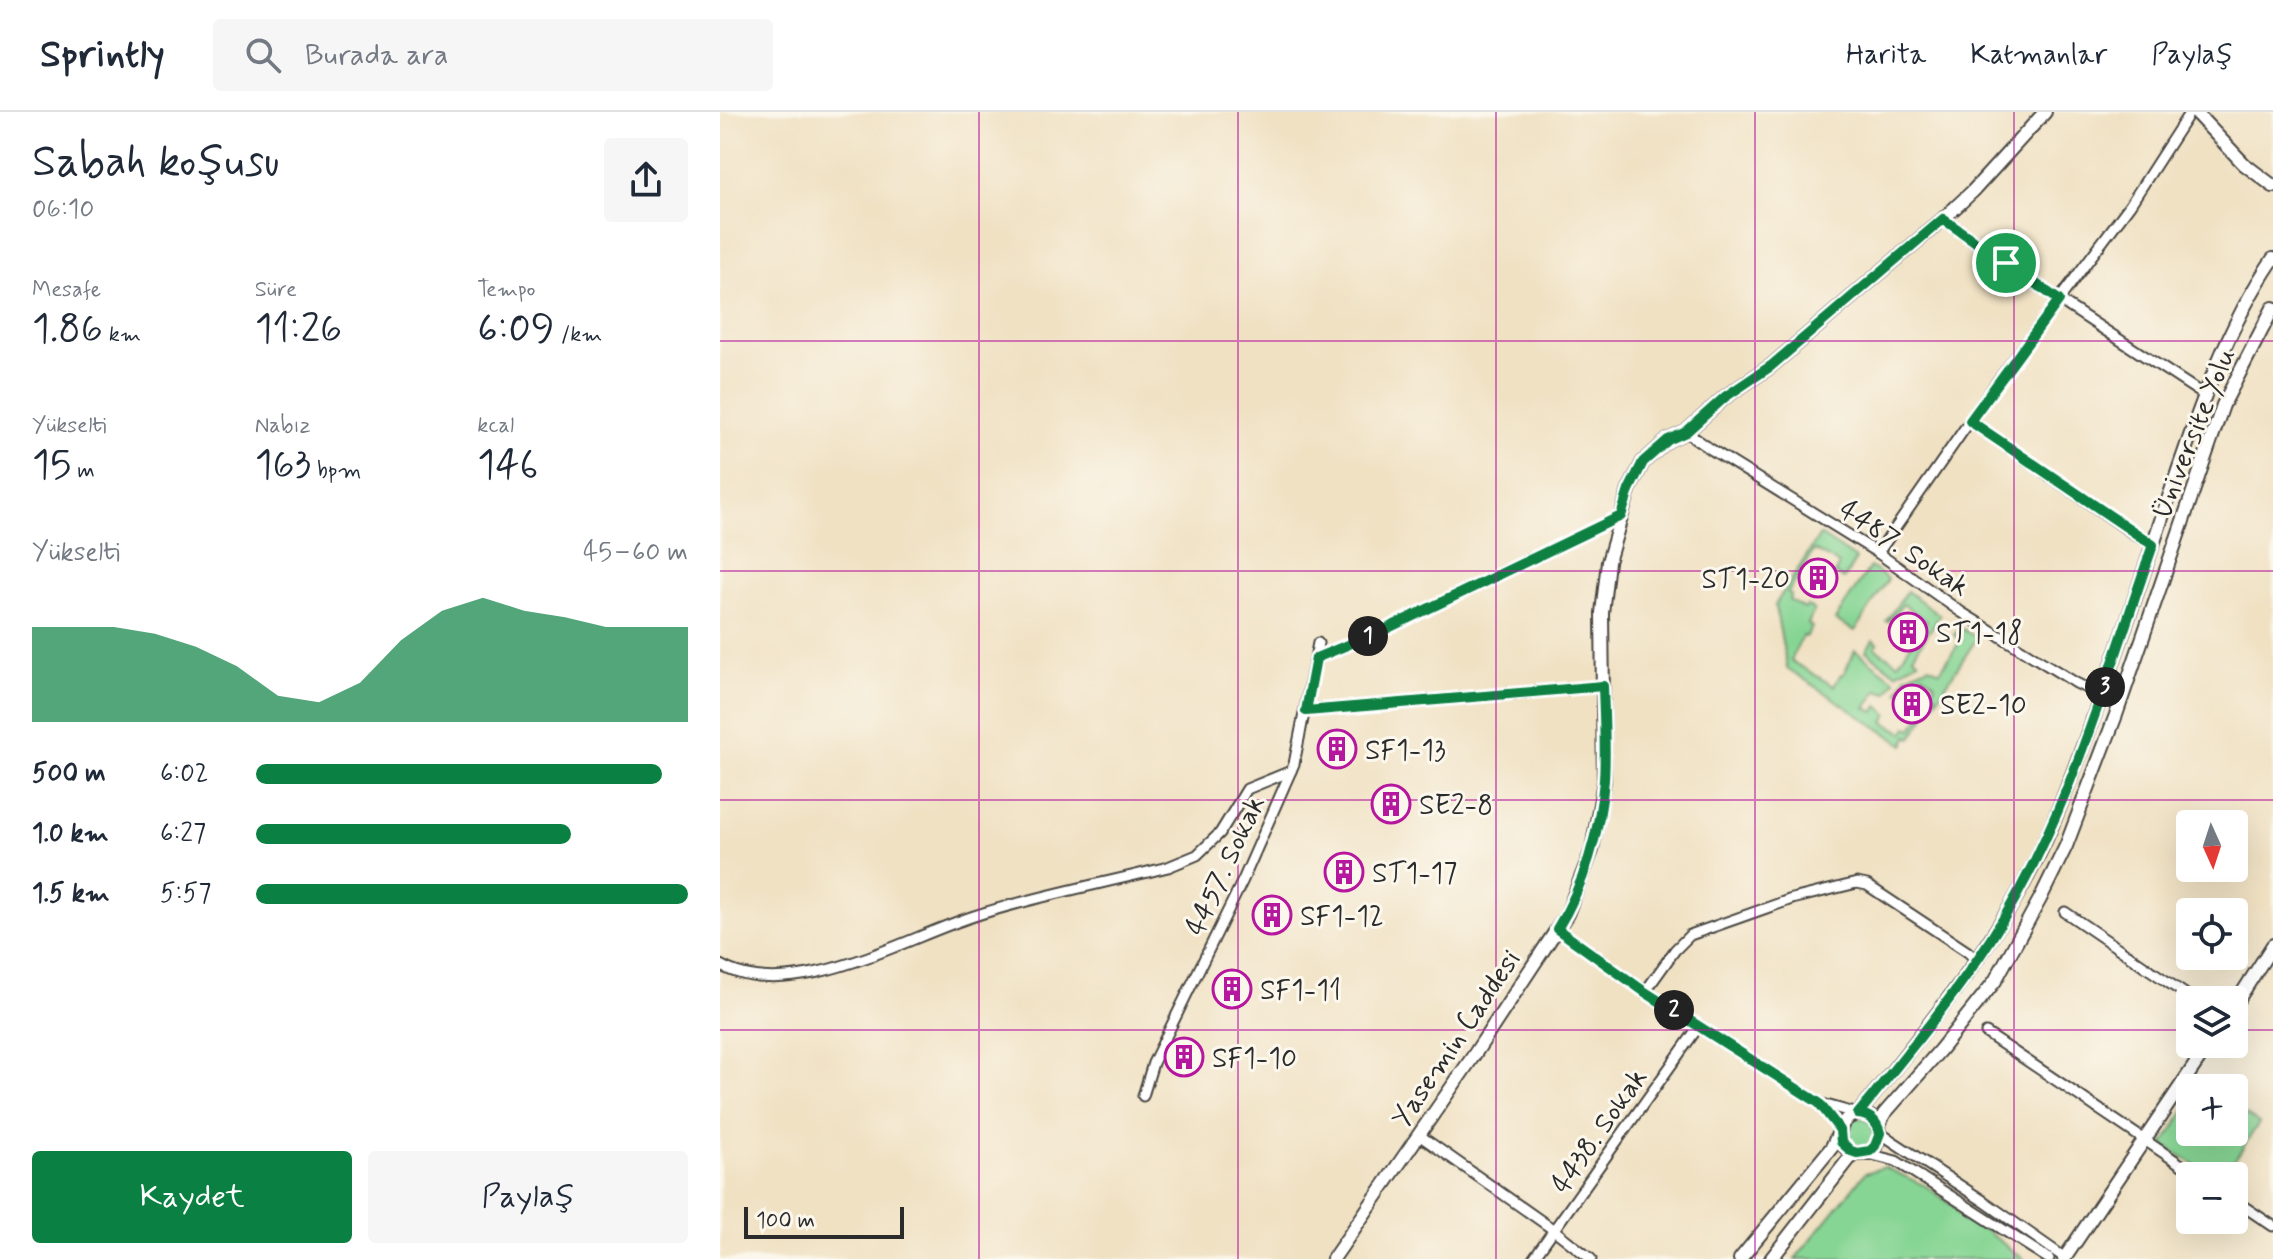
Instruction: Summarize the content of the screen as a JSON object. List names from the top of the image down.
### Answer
{
  "streets": {
    "main road": ["Üniversite Yolu", "Yasemin Caddesi"],
    "street": ["4487. Sokak", "4457. Sokak", "4438. Sokak"]
  },
  "crossings": [
    ["4487. Sokak", "Yasemin Caddesi"]
  ],
  "places": {
    "building": [
      "ST1-20",
      "ST1-18",
      "SE2-10",
      "SF1-13",
      "SE2-8",
      "ST1-17",
      "SF1-12",
      "SF1-11",
      "SF1-10"
    ]
  },
  "scale_bar": "100 m",
  "north": "bottom",
  "page": {
    "header": "Sprintly",
    "search": "Burada ara",
    "nav": ["Harita", "Katmanlar", "Paylaş"],
    "heading": ["Sabah koşusu", "06:10"],
    "stats": [
      ["Mesafe", "1.86 km"],
      ["Süre", "11:26"],
      ["Tempo", "6:09 /km"],
      ["Yükselti", "15 m"],
      ["Nabız", "163 bpm"],
      ["kcal", "146"]
    ],
    "chart": ["Yükselti", "45–60 m"],
    "pins": ["1", "3", "2"],
    "list": [
      {
        "name": "500 m",
        "note": "6:02"
      },
      {
        "name": "1.0 km",
        "note": "6:27"
      },
      {
        "name": "1.5 km",
        "note": "5:57"
      }
    ],
    "map_buttons": ["+", "−"],
    "buttons": ["Kaydet", "Paylaş"],
    "scale": "100 m"
  }
}
